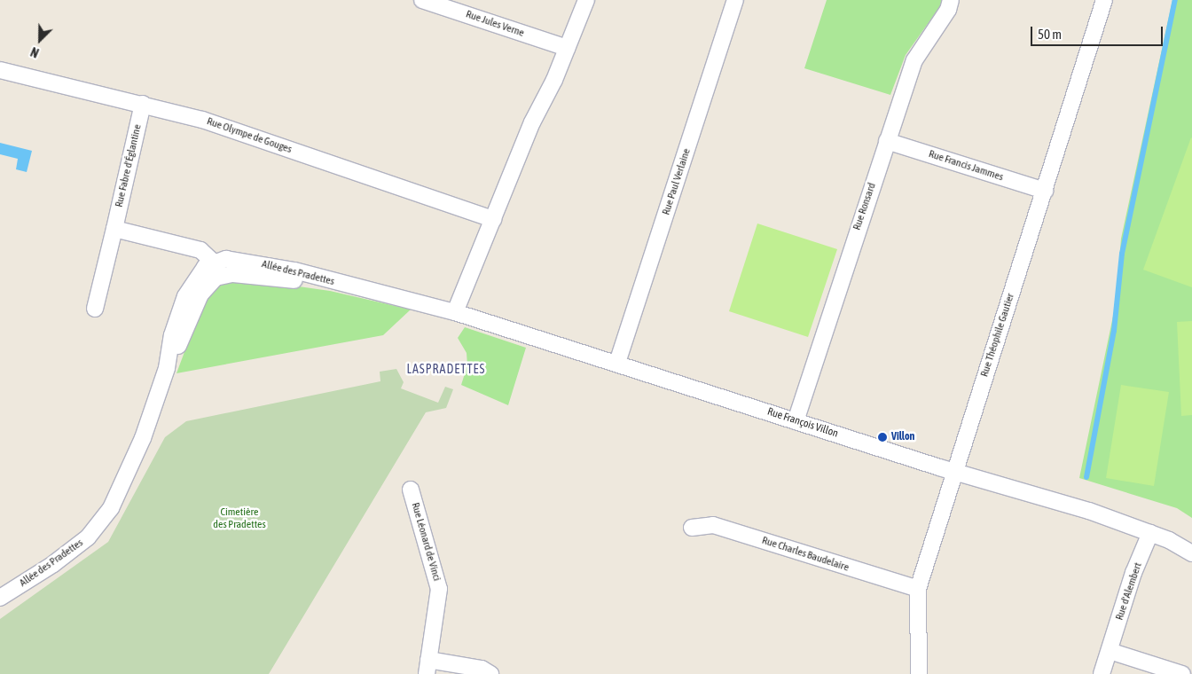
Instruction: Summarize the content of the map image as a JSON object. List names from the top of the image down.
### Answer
{
  "streets": {
    "street": [
      "Rue Jules Verne",
      "Rue Olympe de Gouges",
      "Rue Fabre d'Églantine",
      "Rue Francis Jammes",
      "Rue Paul Verlaine",
      "Rue Ronsard",
      "Allée des Pradettes",
      "Rue Théophile Gautier",
      "Rue François Villon",
      "Rue Léonard de Vinci",
      "Rue Charles Baudelaire",
      "Rue d'Alembert"
    ]
  },
  "crossings": [
    ["Rue Olympe de Gouges", "Rue Fabre d'Églantine"],
    ["Rue Francis Jammes", "Rue Ronsard"],
    ["Rue Francis Jammes", "Rue Théophile Gautier"],
    ["Rue Paul Verlaine", "Rue François Villon"],
    ["Rue Ronsard", "Rue François Villon"],
    ["Allée des Pradettes", "Rue François Villon"],
    ["Rue Théophile Gautier", "Rue François Villon"],
    ["Rue Théophile Gautier", "Rue Charles Baudelaire"],
    ["Rue François Villon", "Rue d'Alembert"]
  ],
  "districts": ["LASPRADETTES"],
  "parks": ["Cimetière des Pradettes"],
  "places": ["Villon"],
  "scale_bar": "50 m",
  "north": "bottom left"
}
